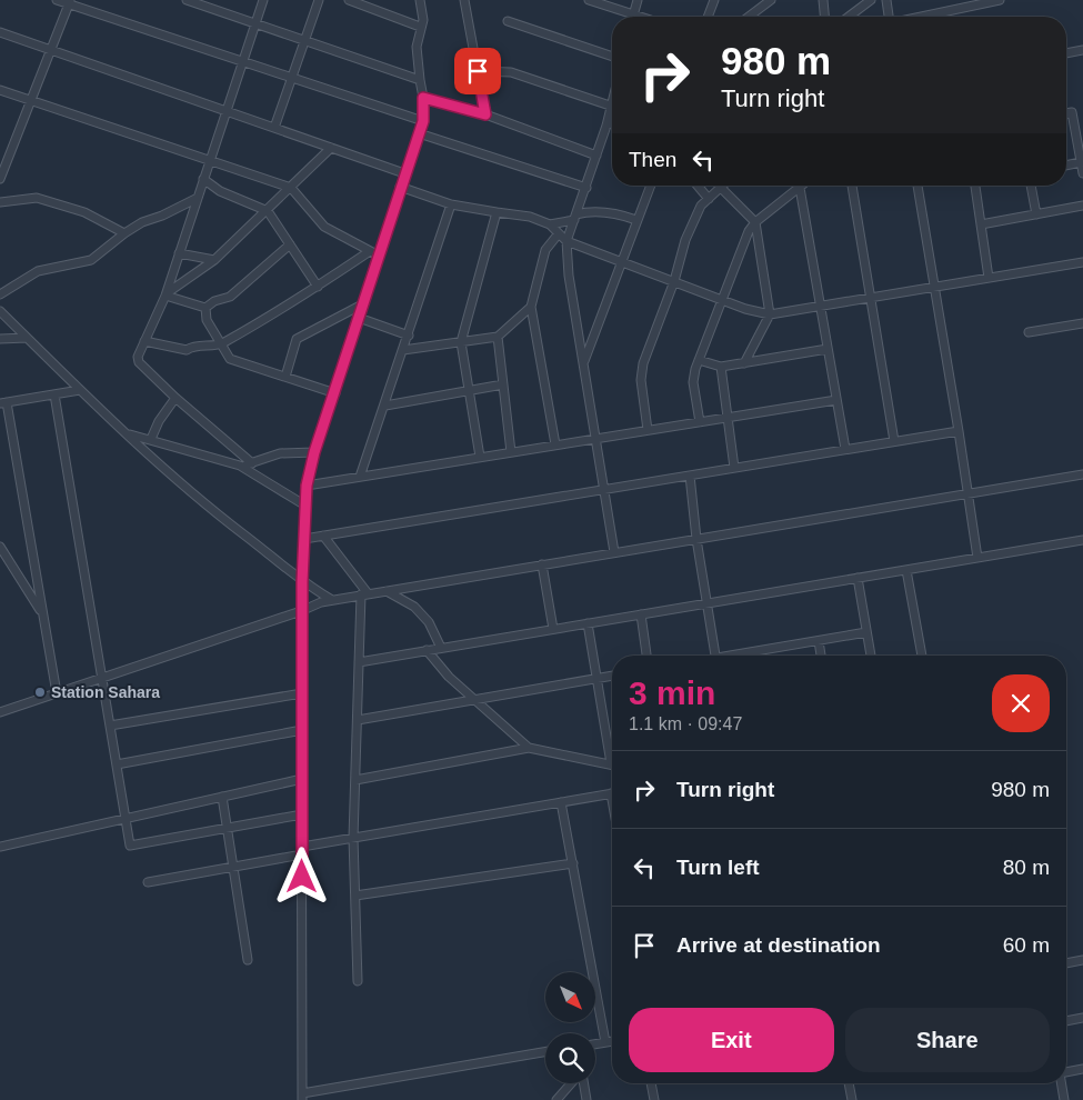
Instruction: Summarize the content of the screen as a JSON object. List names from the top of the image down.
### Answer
{
  "places": ["Station Sahara"],
  "north": "bottom right",
  "page": {
    "turn": ["980 m", "Turn right"],
    "then": "Then",
    "heading": ["3 min", "1.1 km · 09:47"],
    "list": [
      {
        "name": "Turn right",
        "value": "980 m"
      },
      {
        "name": "Turn left",
        "value": "80 m"
      },
      {
        "name": "Arrive at destination",
        "value": "60 m"
      }
    ],
    "buttons": ["Exit", "Share"]
  }
}
